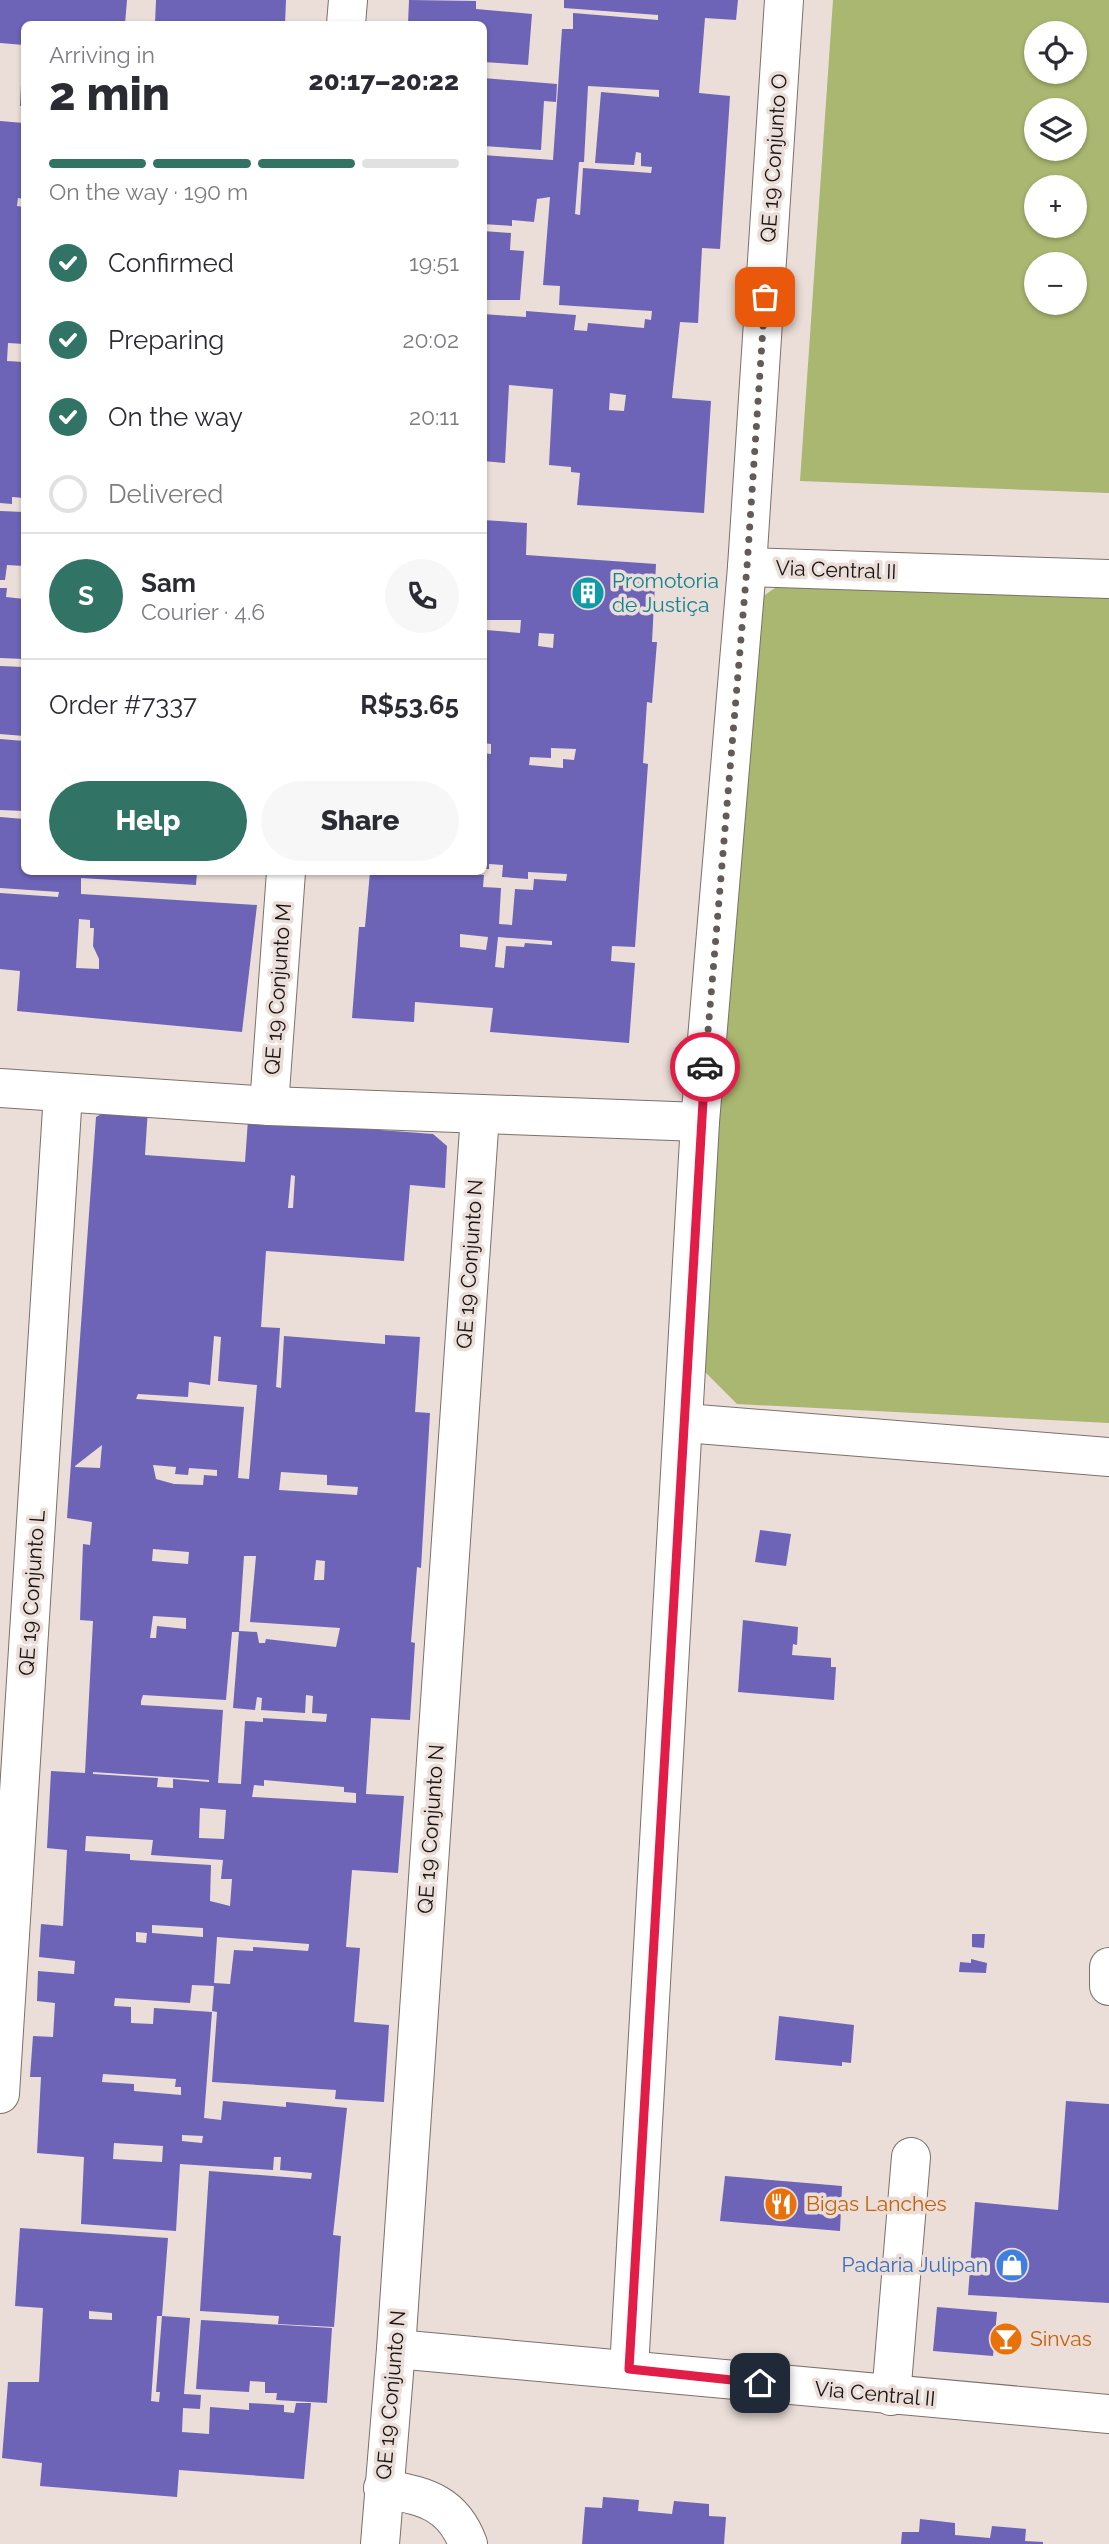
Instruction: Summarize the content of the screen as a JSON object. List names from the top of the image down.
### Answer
{
  "streets": {
    "street": [
      "QE 19 Conjunto O",
      "Via Central II",
      "QE 19 Conjunto M",
      "QE 19 Conjunto N",
      "QE 19 Conjunto L"
    ]
  },
  "crossings": [
    ["QE 19 Conjunto O", "Via Central II"]
  ],
  "places": {
    "building": ["Promotoria de Justiça"],
    "restaurant": ["Bigas Lanches"],
    "shop": ["Padaria Julipan"],
    "bar": ["Sinvas"]
  },
  "page": {
    "map_buttons": ["+", "−"],
    "heading": ["2 min", "Arriving in", "20:17–20:22"],
    "panel": [
      "Sam",
      "Courier · 4.6",
      "Order #7337",
      "R$53.65"
    ],
    "bar": "On the way · 190 m",
    "list": [
      ["Confirmed", "19:51"],
      ["Preparing", "20:02"],
      ["On the way", "20:11"],
      "Delivered"
    ],
    "round": "S",
    "buttons": ["Help", "Share"]
  }
}
